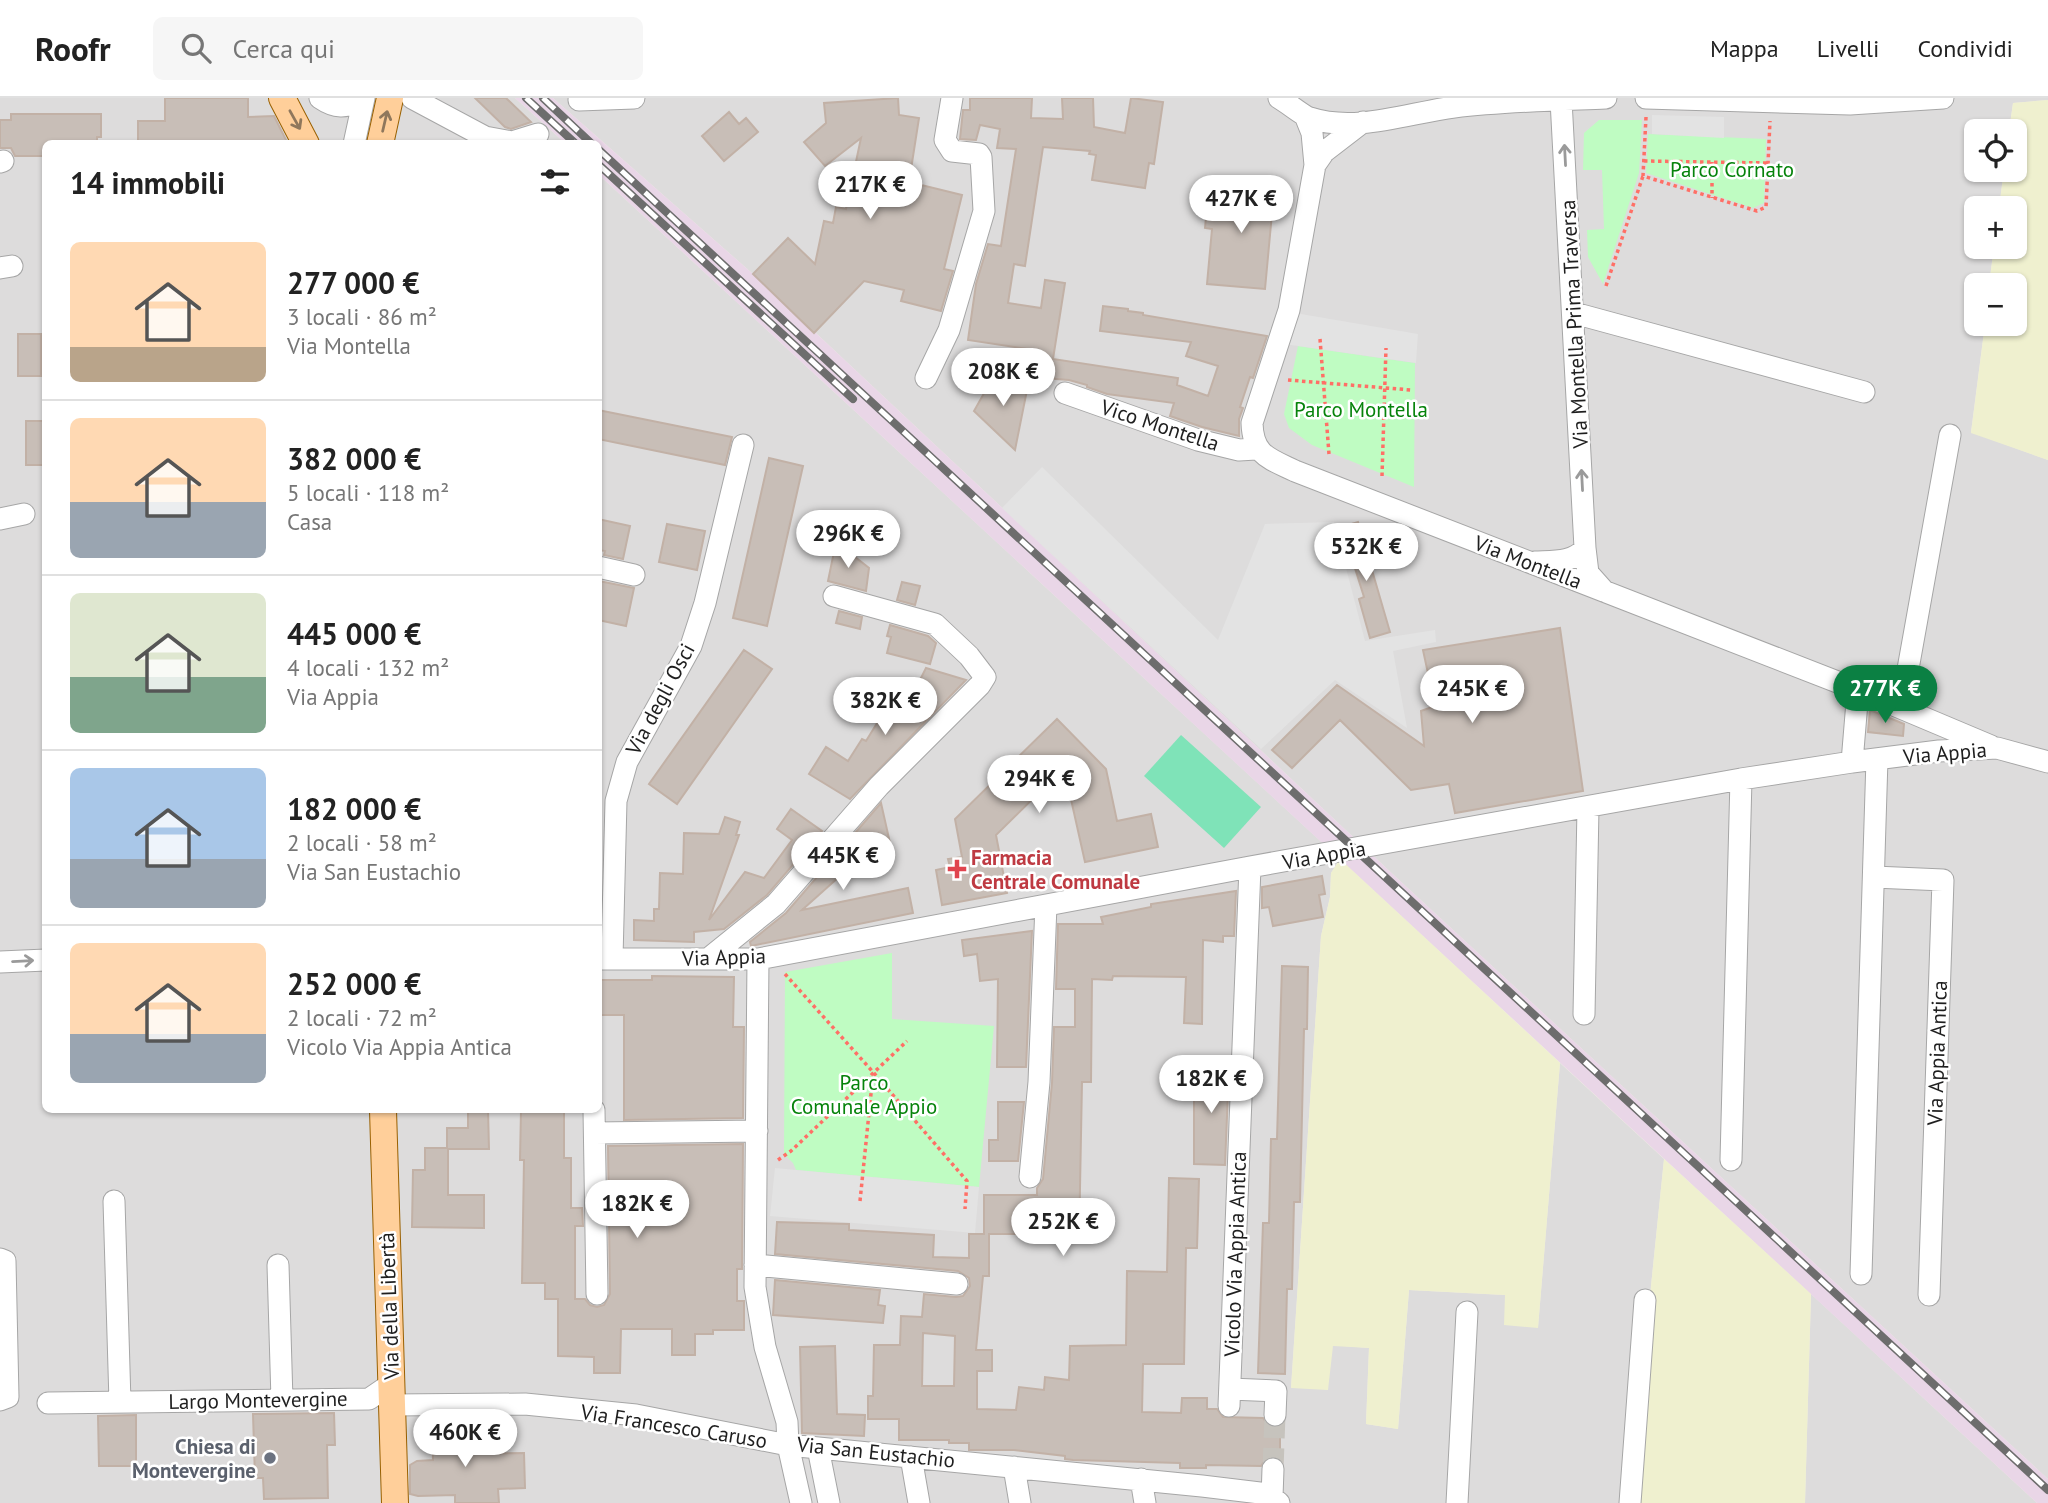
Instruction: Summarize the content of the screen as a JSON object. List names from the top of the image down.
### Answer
{
  "streets": {
    "main road": ["Via della Libertà"],
    "street": [
      "Via Montella Prima Traversa",
      "Vico Montella",
      "Via Montella",
      "Via degli Osci",
      "Via Appia",
      "Via Appia Antica",
      "Vicolo Via Appia Antica",
      "Largo Montevergine",
      "Via Francesco Caruso",
      "Via San Eustachio"
    ]
  },
  "crossings": [
    ["Via Montella Prima Traversa", "Via Montella"],
    ["Vico Montella", "Via Montella"],
    ["Via Montella", "Via Appia"],
    ["Via degli Osci", "Via Appia"],
    ["Via Appia", "Vicolo Via Appia Antica"],
    ["Via Appia", "Via San Eustachio"],
    ["Via della Libertà", "Largo Montevergine"],
    ["Via della Libertà", "Via Francesco Caruso"],
    ["Largo Montevergine", "Via Francesco Caruso"],
    ["Via Francesco Caruso", "Via San Eustachio"]
  ],
  "one_way": ["Via Montella Prima Traversa"],
  "parks": ["Parco Cornato", "Parco Montella", "Parco Comunale Appio"],
  "places": {
    "health": ["Farmacia Centrale Comunale"],
    "other": ["Chiesa di Montevergine"]
  },
  "page": {
    "header": "Roofr",
    "search": "Cerca qui",
    "nav": ["Mappa", "Livelli", "Condividi"],
    "map_buttons": ["+", "−"],
    "heading": "14 immobili",
    "price": [
      "217K €",
      "427K €",
      "208K €",
      "296K €",
      "532K €",
      "245K €",
      "277K €",
      "382K €",
      "294K €",
      "445K €",
      "182K €",
      "182K €",
      "252K €",
      "460K €"
    ],
    "list": [
      {
        "name": "277 000 €",
        "note": "3 locali · 86 m² · Via Montella"
      },
      {
        "name": "382 000 €",
        "note": "5 locali · 118 m² · Casa"
      },
      {
        "name": "445 000 €",
        "note": "4 locali · 132 m² · Via Appia"
      },
      {
        "name": "182 000 €",
        "note": "2 locali · 58 m² · Via San Eustachio"
      },
      {
        "name": "252 000 €",
        "note": "2 locali · 72 m² · Vicolo Via Appia Antica"
      }
    ]
  }
}
